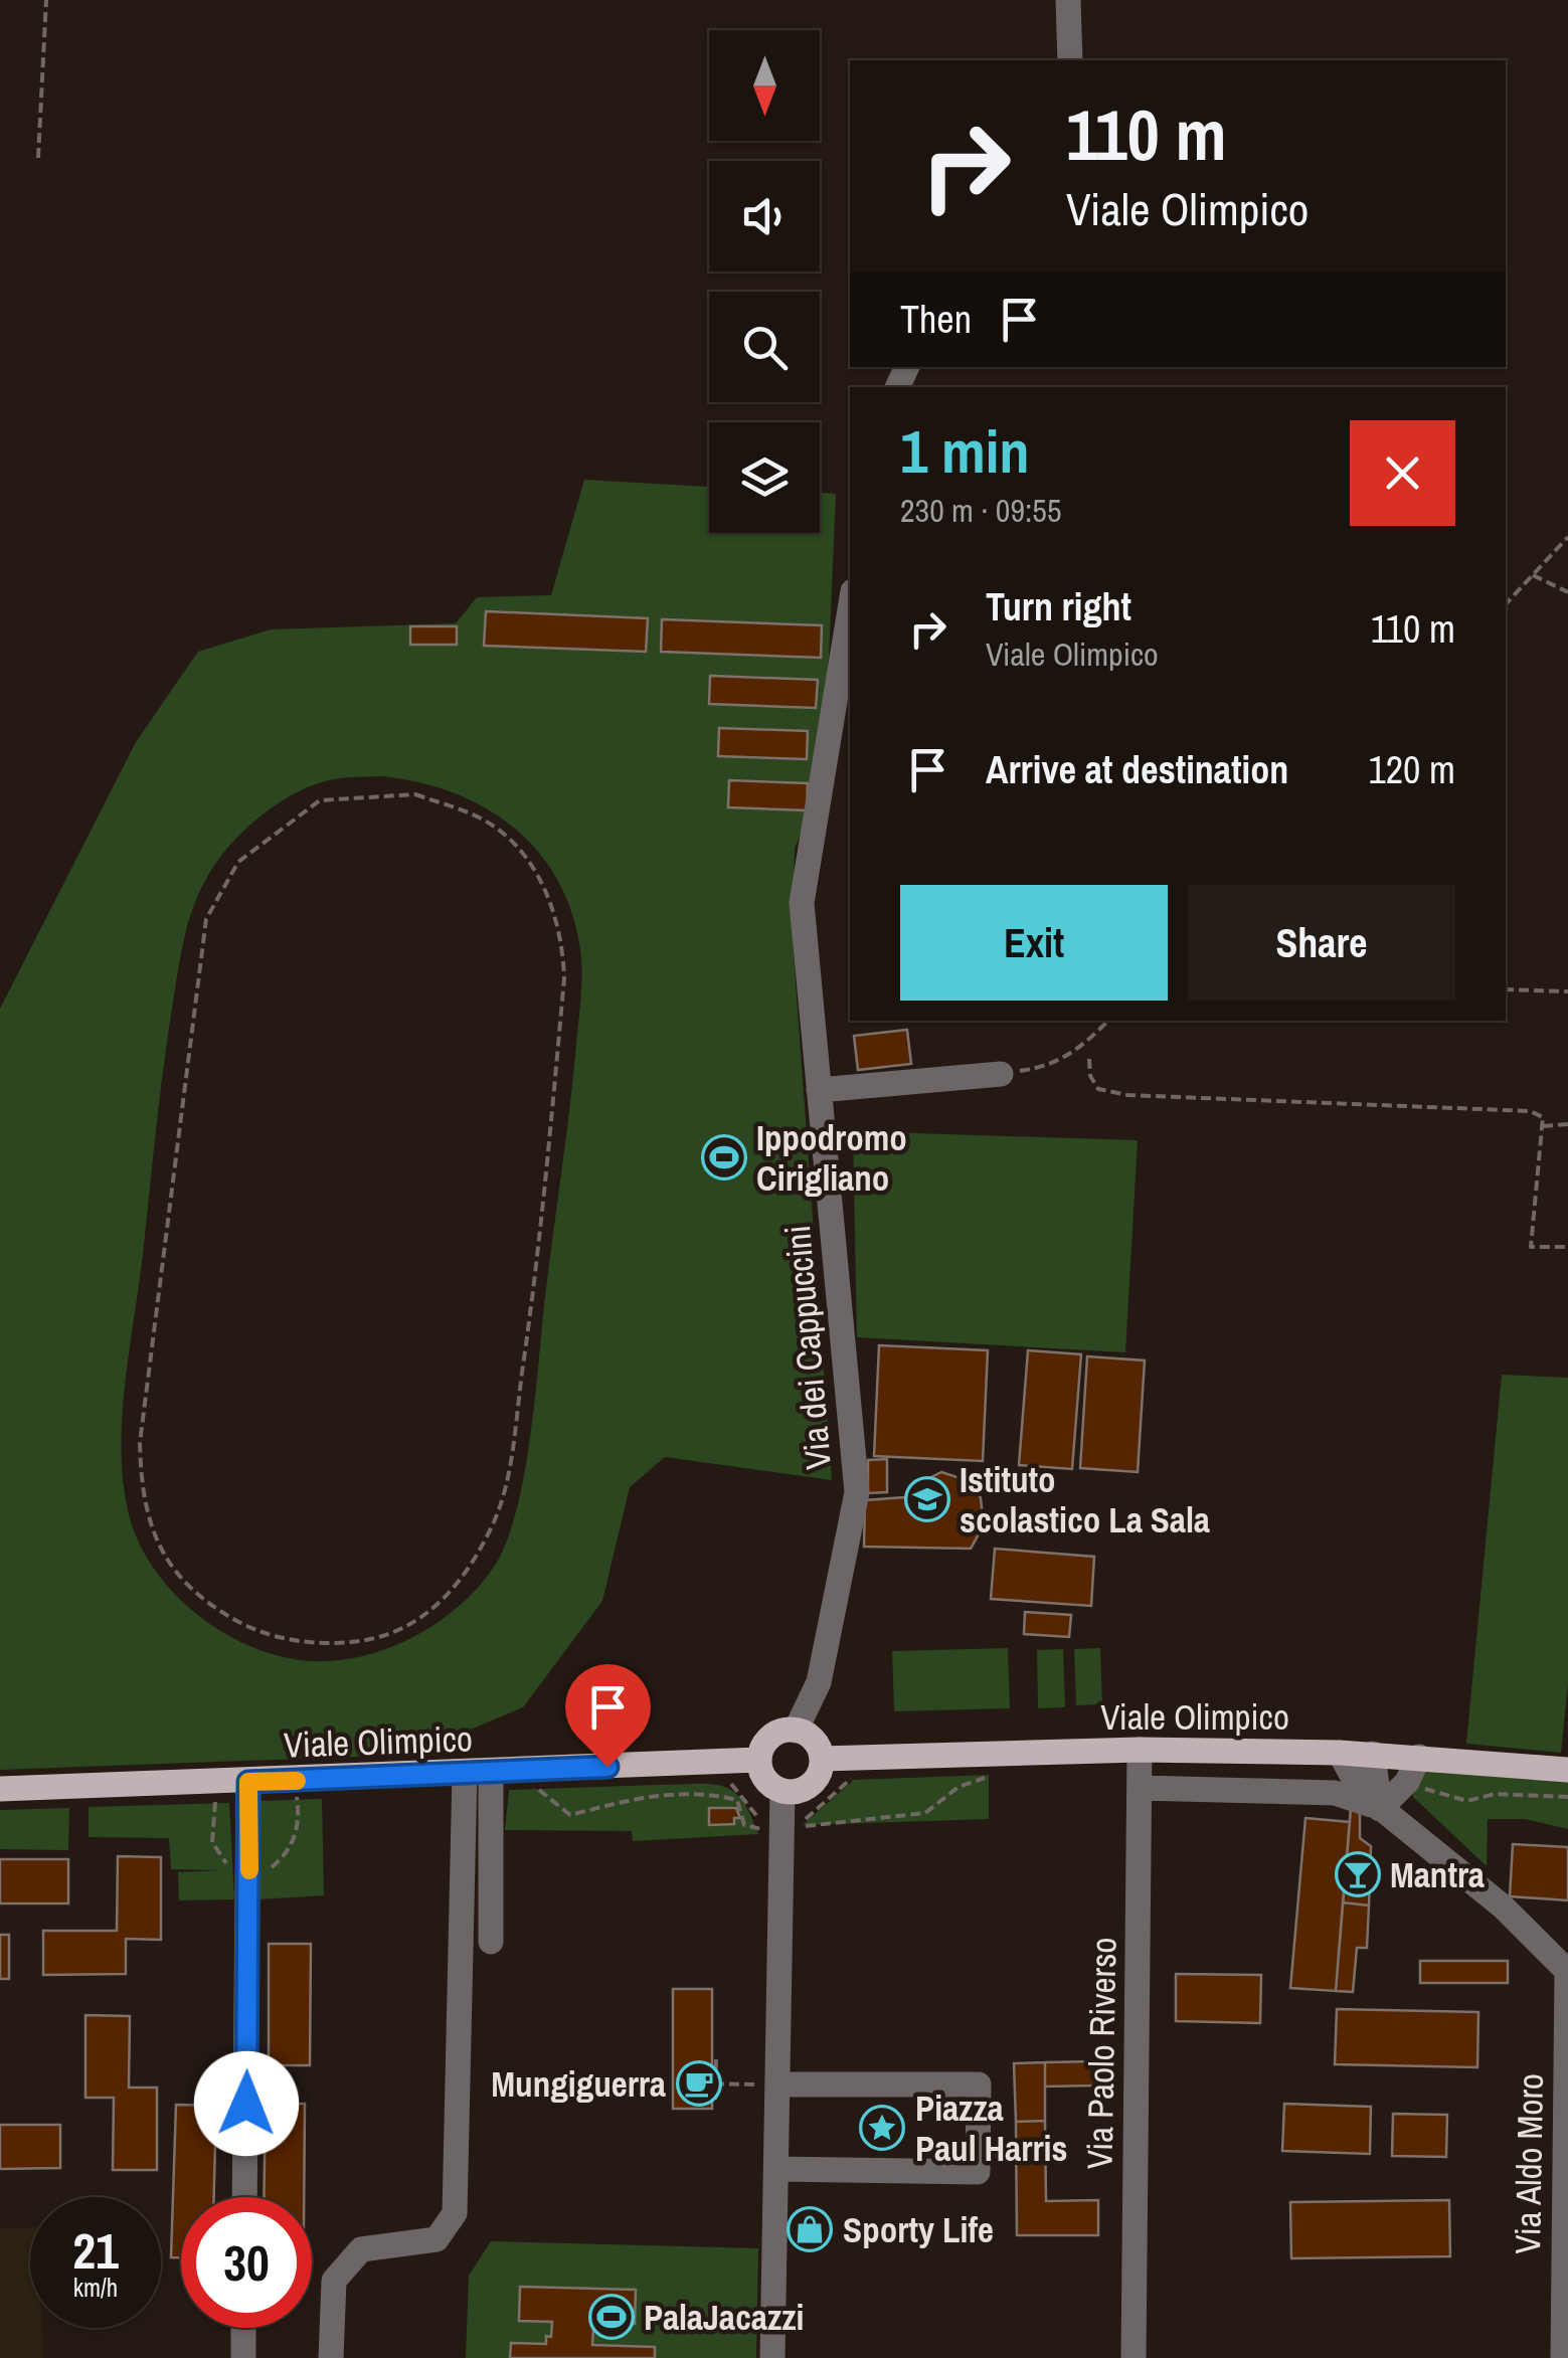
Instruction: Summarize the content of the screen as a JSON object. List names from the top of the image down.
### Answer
{
  "streets": {
    "main road": ["Viale Olimpico"],
    "street": ["Via dei Cappuccini", "Via Paolo Riverso", "Via Aldo Moro"]
  },
  "crossings": [
    ["Via dei Cappuccini", "Viale Olimpico"],
    ["Viale Olimpico", "Via Paolo Riverso"]
  ],
  "places": {
    "sports": ["Ippodromo Cirigliano", "PalaJacazzi"],
    "school or university": ["Istituto scolastico La Sala"],
    "bar": ["Mantra"],
    "cafe": ["Mungiguerra"],
    "place": ["Piazza Paul Harris"],
    "shop": ["Sporty Life"]
  },
  "north": "bottom",
  "page": {
    "turn": ["110 m", "Viale Olimpico"],
    "then": "Then",
    "heading": ["1 min", "230 m · 09:55"],
    "list": [
      {
        "name": "Turn right",
        "note": "Viale Olimpico",
        "value": "110 m"
      },
      {
        "name": "Arrive at destination",
        "value": "120 m"
      }
    ],
    "buttons": ["Exit", "Share"],
    "speed": "21 km/h",
    "limit": "30"
  }
}
